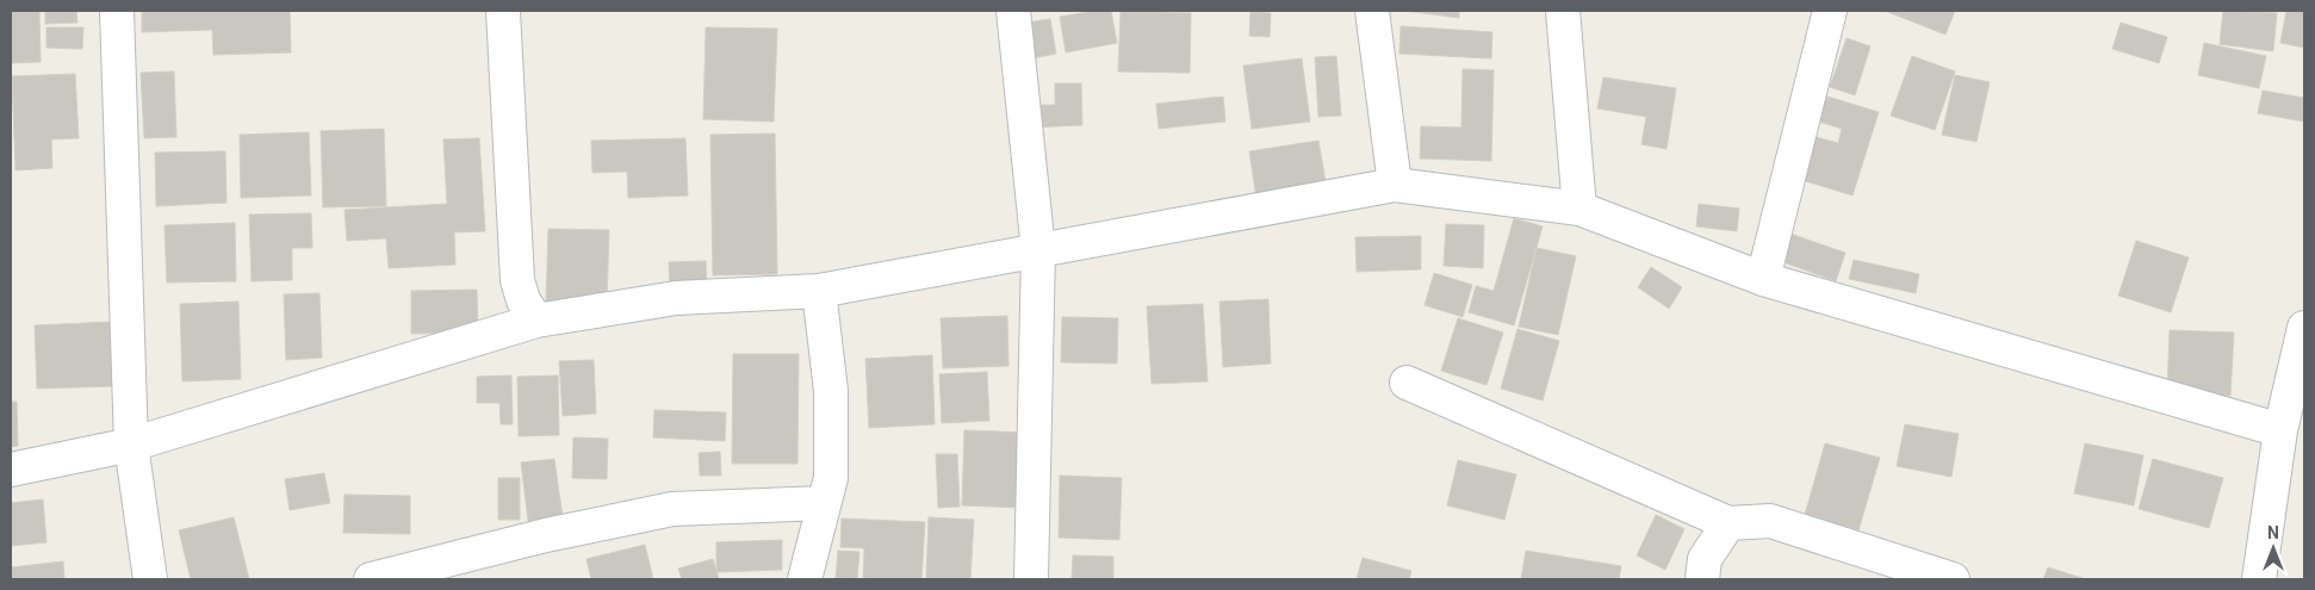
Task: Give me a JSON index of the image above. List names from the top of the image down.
{
  "north": "top"
}
